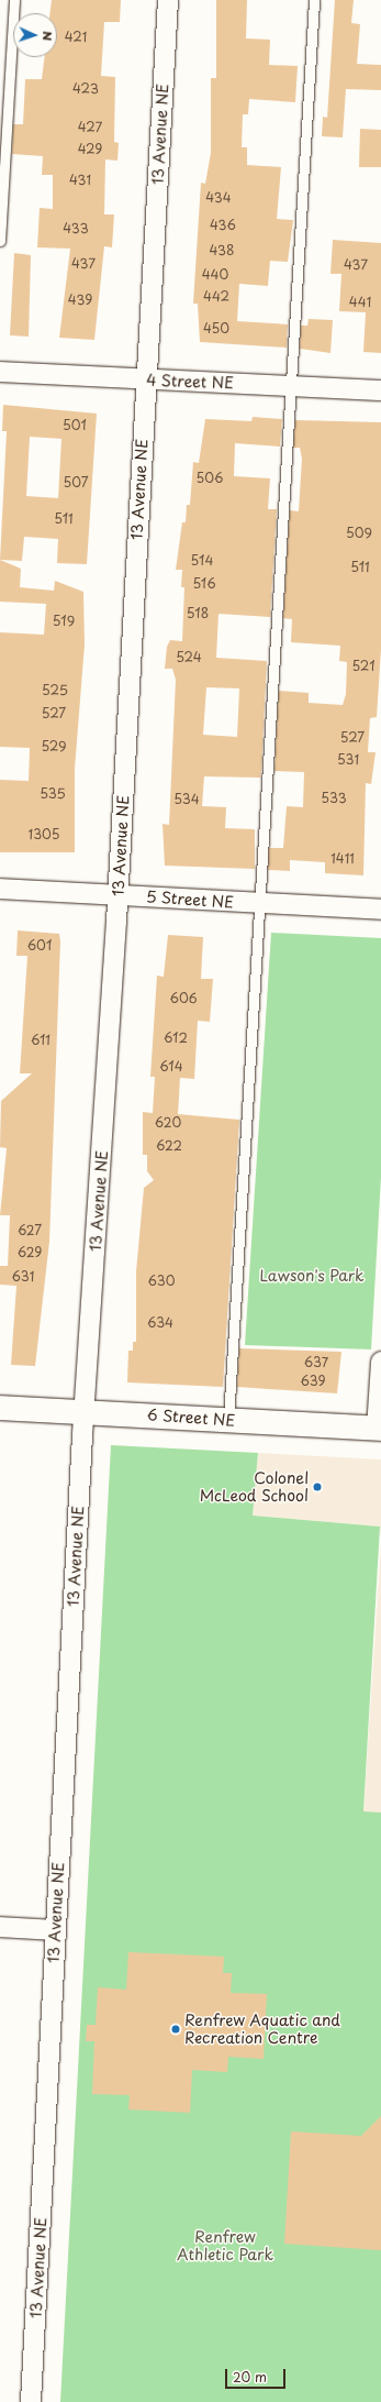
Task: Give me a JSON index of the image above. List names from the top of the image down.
{
  "streets": {
    "street": [
      "13 Avenue NE",
      "4 Street NE",
      "5 Street NE",
      "6 Street NE"
    ]
  },
  "crossings": [
    ["13 Avenue NE", "4 Street NE"],
    ["13 Avenue NE", "5 Street NE"],
    ["13 Avenue NE", "6 Street NE"]
  ],
  "parks": ["Lawson's Park", "Renfrew Athletic Park"],
  "places": ["Colonel McLeod School", "Renfrew Aquatic and Recreation Centre"],
  "house_numbers": [
    "421",
    "423",
    "427",
    "429",
    "431",
    "434",
    "436",
    "433",
    "438",
    "437",
    "437",
    "440",
    "442",
    "439",
    "441",
    "450",
    "501",
    "506",
    "507",
    "511",
    "509",
    "514",
    "511",
    "516",
    "518",
    "519",
    "524",
    "521",
    "525",
    "527",
    "527",
    "529",
    "531",
    "535",
    "533",
    "534",
    "1305",
    "1411",
    "601",
    "606",
    "612",
    "611",
    "614",
    "620",
    "622",
    "627",
    "629",
    "631",
    "630",
    "634",
    "637",
    "639"
  ],
  "scale_bar": "20 m",
  "north": "right"
}
